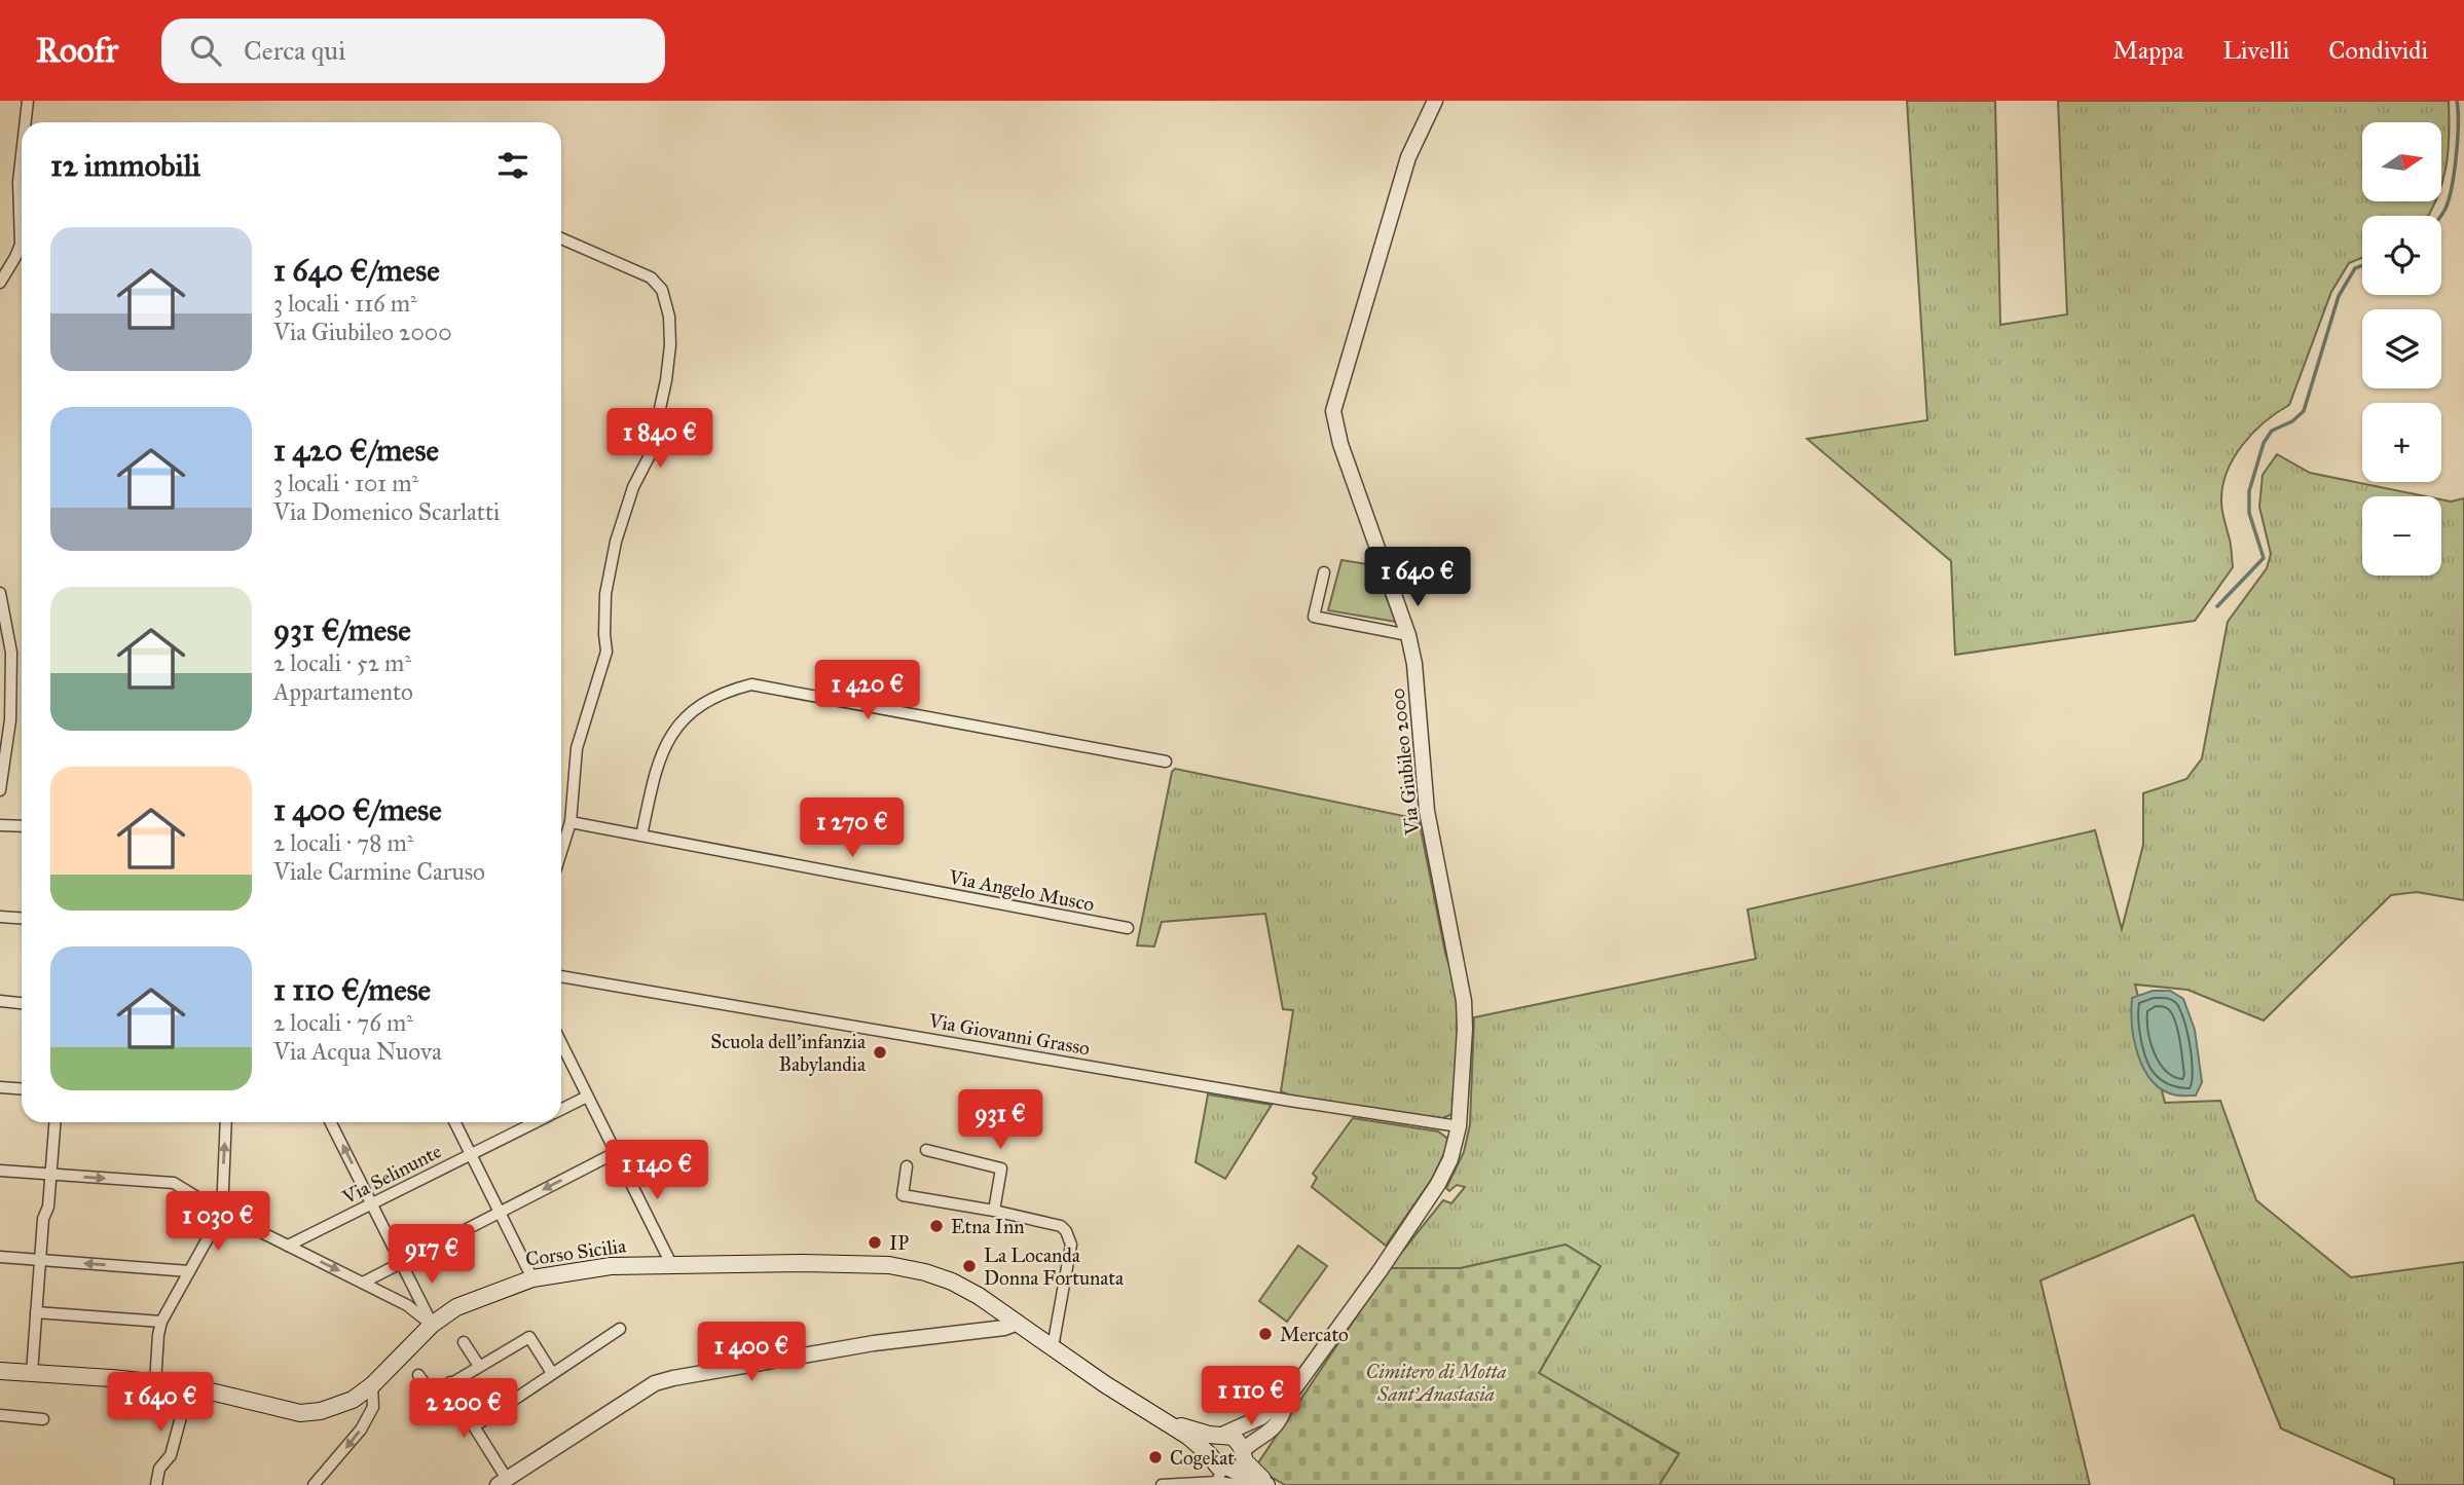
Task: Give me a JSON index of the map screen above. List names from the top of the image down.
{
  "streets": {
    "main road": ["Corso Sicilia"],
    "street": [
      "Via Giubileo 2000",
      "Via Angelo Musco",
      "Via Giovanni Grasso",
      "Via Selinunte"
    ]
  },
  "crossings": [
    ["Via Giubileo 2000", "Via Giovanni Grasso"]
  ],
  "parks": ["Cimitero di Motta Sant'Anastasia"],
  "places": [
    "Scuola dell'infanzia Babylandia",
    "Etna Inn",
    "IP",
    "La Locanda Donna Fortunata",
    "Mercato",
    "Cogekat"
  ],
  "north": "right",
  "page": {
    "header": "Roofr",
    "search": "Cerca qui",
    "nav": ["Mappa", "Livelli", "Condividi"],
    "map_buttons": ["+", "−"],
    "heading": "12 immobili",
    "list": [
      {
        "name": "1 640 €/mese",
        "note": "3 locali · 116 m² · Via Giubileo 2000"
      },
      {
        "name": "1 420 €/mese",
        "note": "3 locali · 101 m² · Via Domenico Scarlatti"
      },
      {
        "name": "931 €/mese",
        "note": "2 locali · 52 m² · Appartamento"
      },
      {
        "name": "1 400 €/mese",
        "note": "2 locali · 78 m² · Viale Carmine Caruso"
      },
      {
        "name": "1 110 €/mese",
        "note": "2 locali · 76 m² · Via Acqua Nuova"
      }
    ],
    "price": [
      "1 840 €",
      "1 640 €",
      "1 420 €",
      "1 270 €",
      "931 €",
      "1 140 €",
      "1 030 €",
      "917 €",
      "1 400 €",
      "1 110 €",
      "1 640 €",
      "2 200 €"
    ]
  }
}
